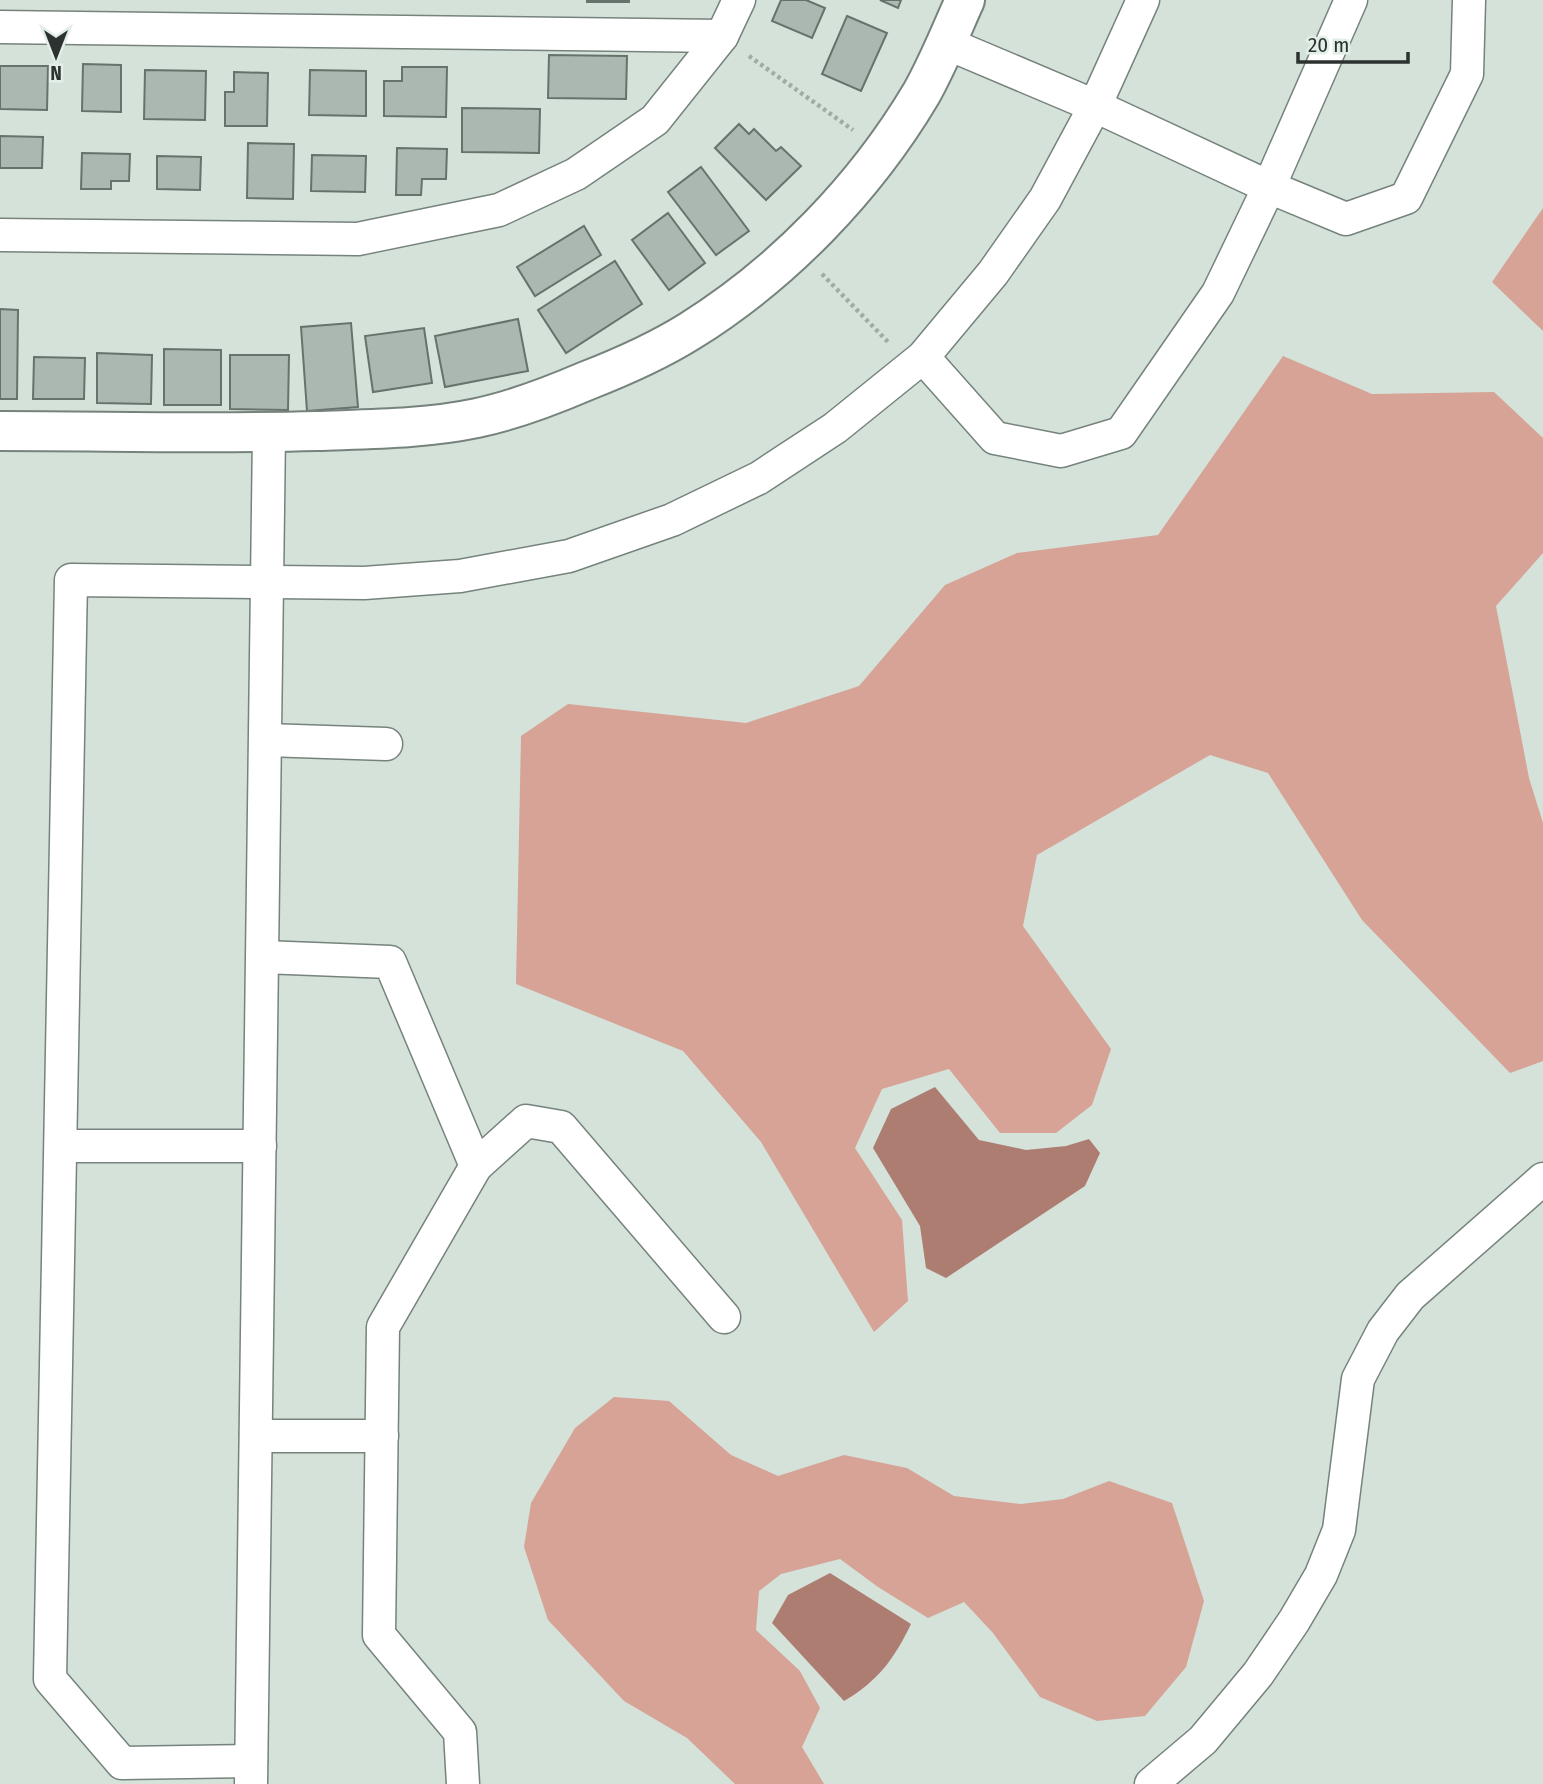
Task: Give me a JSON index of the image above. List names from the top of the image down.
{
  "scale_bar": "20 m",
  "north": "bottom"
}
